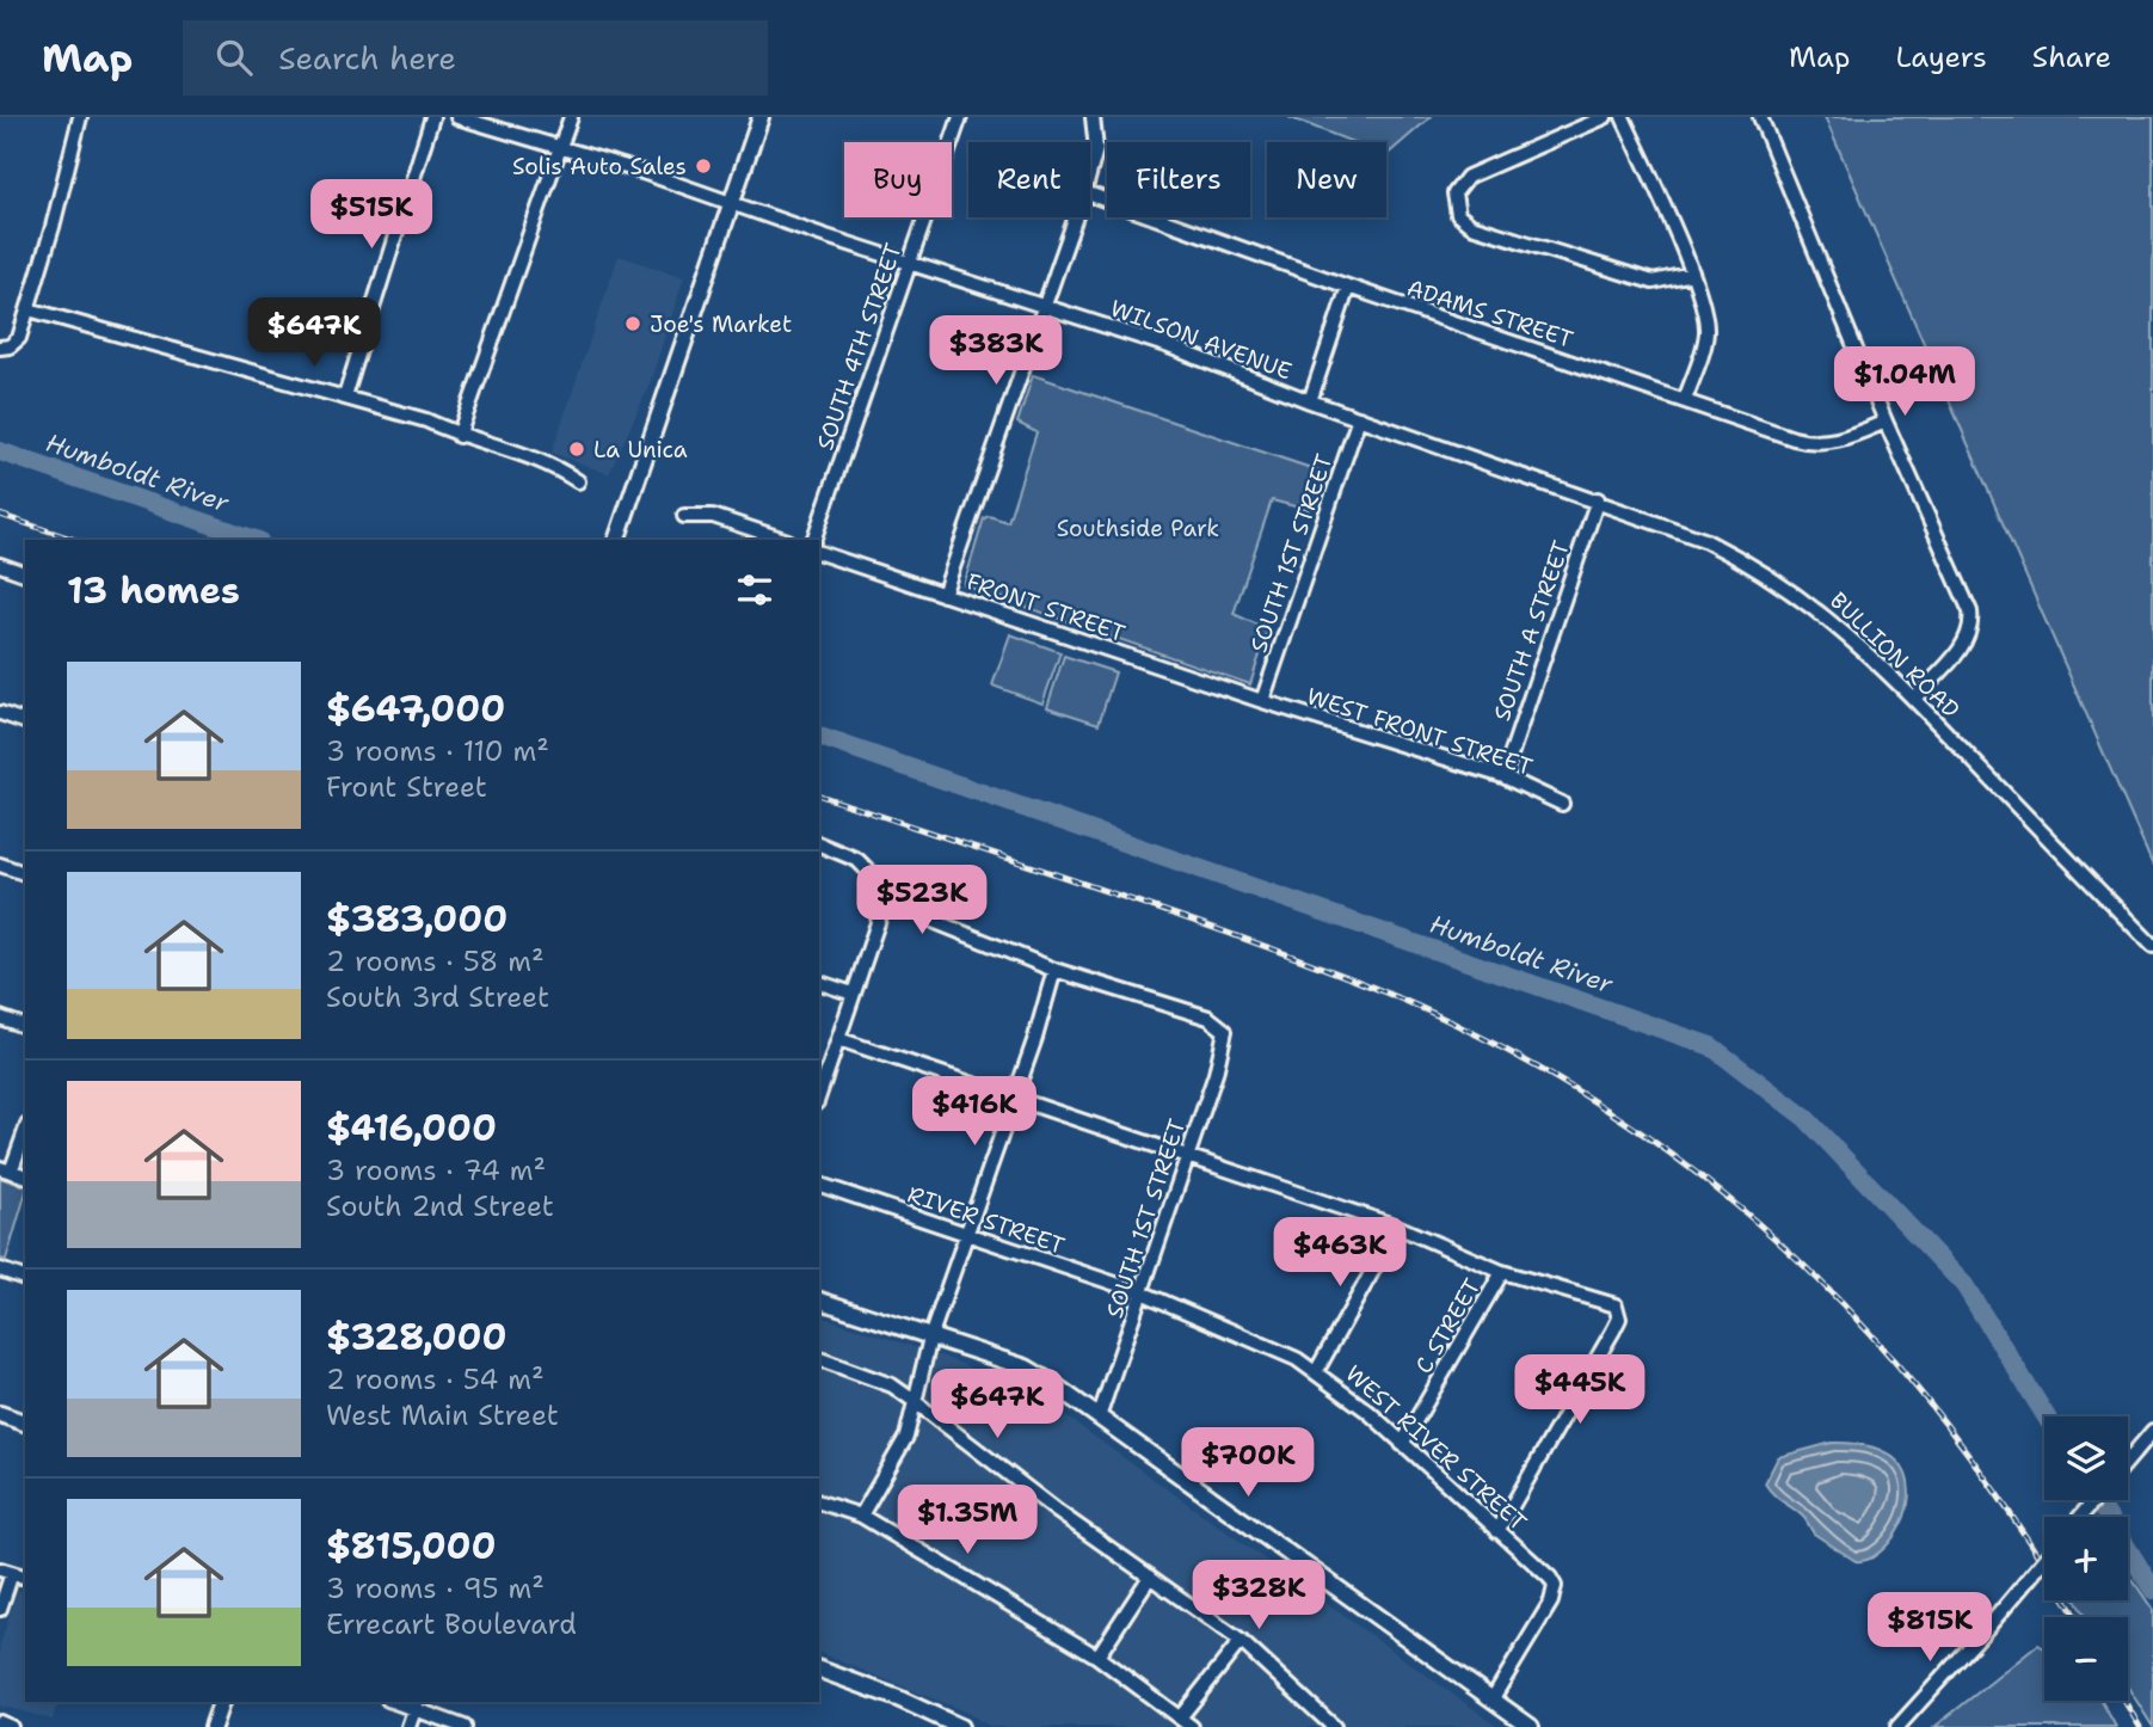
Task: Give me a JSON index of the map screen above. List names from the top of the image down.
{
  "streets": {
    "street": [
      "ADAMS STREET",
      "WILSON AVENUE",
      "SOUTH 4TH STREET",
      "SOUTH 1ST STREET",
      "FRONT STREET",
      "SOUTH A STREET",
      "BULLION ROAD",
      "WEST FRONT STREET",
      "RIVER STREET",
      "C STREET",
      "WEST RIVER STREET"
    ]
  },
  "crossings": [
    ["WILSON AVENUE", "SOUTH 4TH STREET"],
    ["WILSON AVENUE", "BULLION ROAD"],
    ["SOUTH 1ST STREET", "FRONT STREET"],
    ["SOUTH 1ST STREET", "BULLION ROAD"],
    ["SOUTH 1ST STREET", "WEST FRONT STREET"],
    ["SOUTH 1ST STREET", "RIVER STREET"],
    ["SOUTH 1ST STREET", "WEST RIVER STREET"],
    ["FRONT STREET", "WEST FRONT STREET"],
    ["SOUTH A STREET", "BULLION ROAD"],
    ["SOUTH A STREET", "WEST FRONT STREET"],
    ["RIVER STREET", "WEST RIVER STREET"],
    ["C STREET", "WEST RIVER STREET"]
  ],
  "water": ["Humboldt River"],
  "parks": ["Southside Park"],
  "places": ["Solis Auto Sales", "Joe's Market", "La Unica"],
  "page": {
    "header": "Map",
    "search": "Search here",
    "nav": ["Map", "Layers", "Share"],
    "chip": [
      "Buy",
      "Rent",
      "Filters",
      "New"
    ],
    "price": [
      "$515K",
      "$647K",
      "$383K",
      "$1.04M",
      "$523K",
      "$416K",
      "$463K",
      "$445K",
      "$647K",
      "$700K",
      "$1.35M",
      "$328K",
      "$815K"
    ],
    "heading": "13 homes",
    "list": [
      {
        "name": "$647,000",
        "note": "3 rooms · 110 m² · Front Street"
      },
      {
        "name": "$383,000",
        "note": "2 rooms · 58 m² · South 3rd Street"
      },
      {
        "name": "$416,000",
        "note": "3 rooms · 74 m² · South 2nd Street"
      },
      {
        "name": "$328,000",
        "note": "2 rooms · 54 m² · West Main Street"
      },
      {
        "name": "$815,000",
        "note": "3 rooms · 95 m² · Errecart Boulevard"
      }
    ],
    "map_buttons": ["+", "−"]
  }
}
